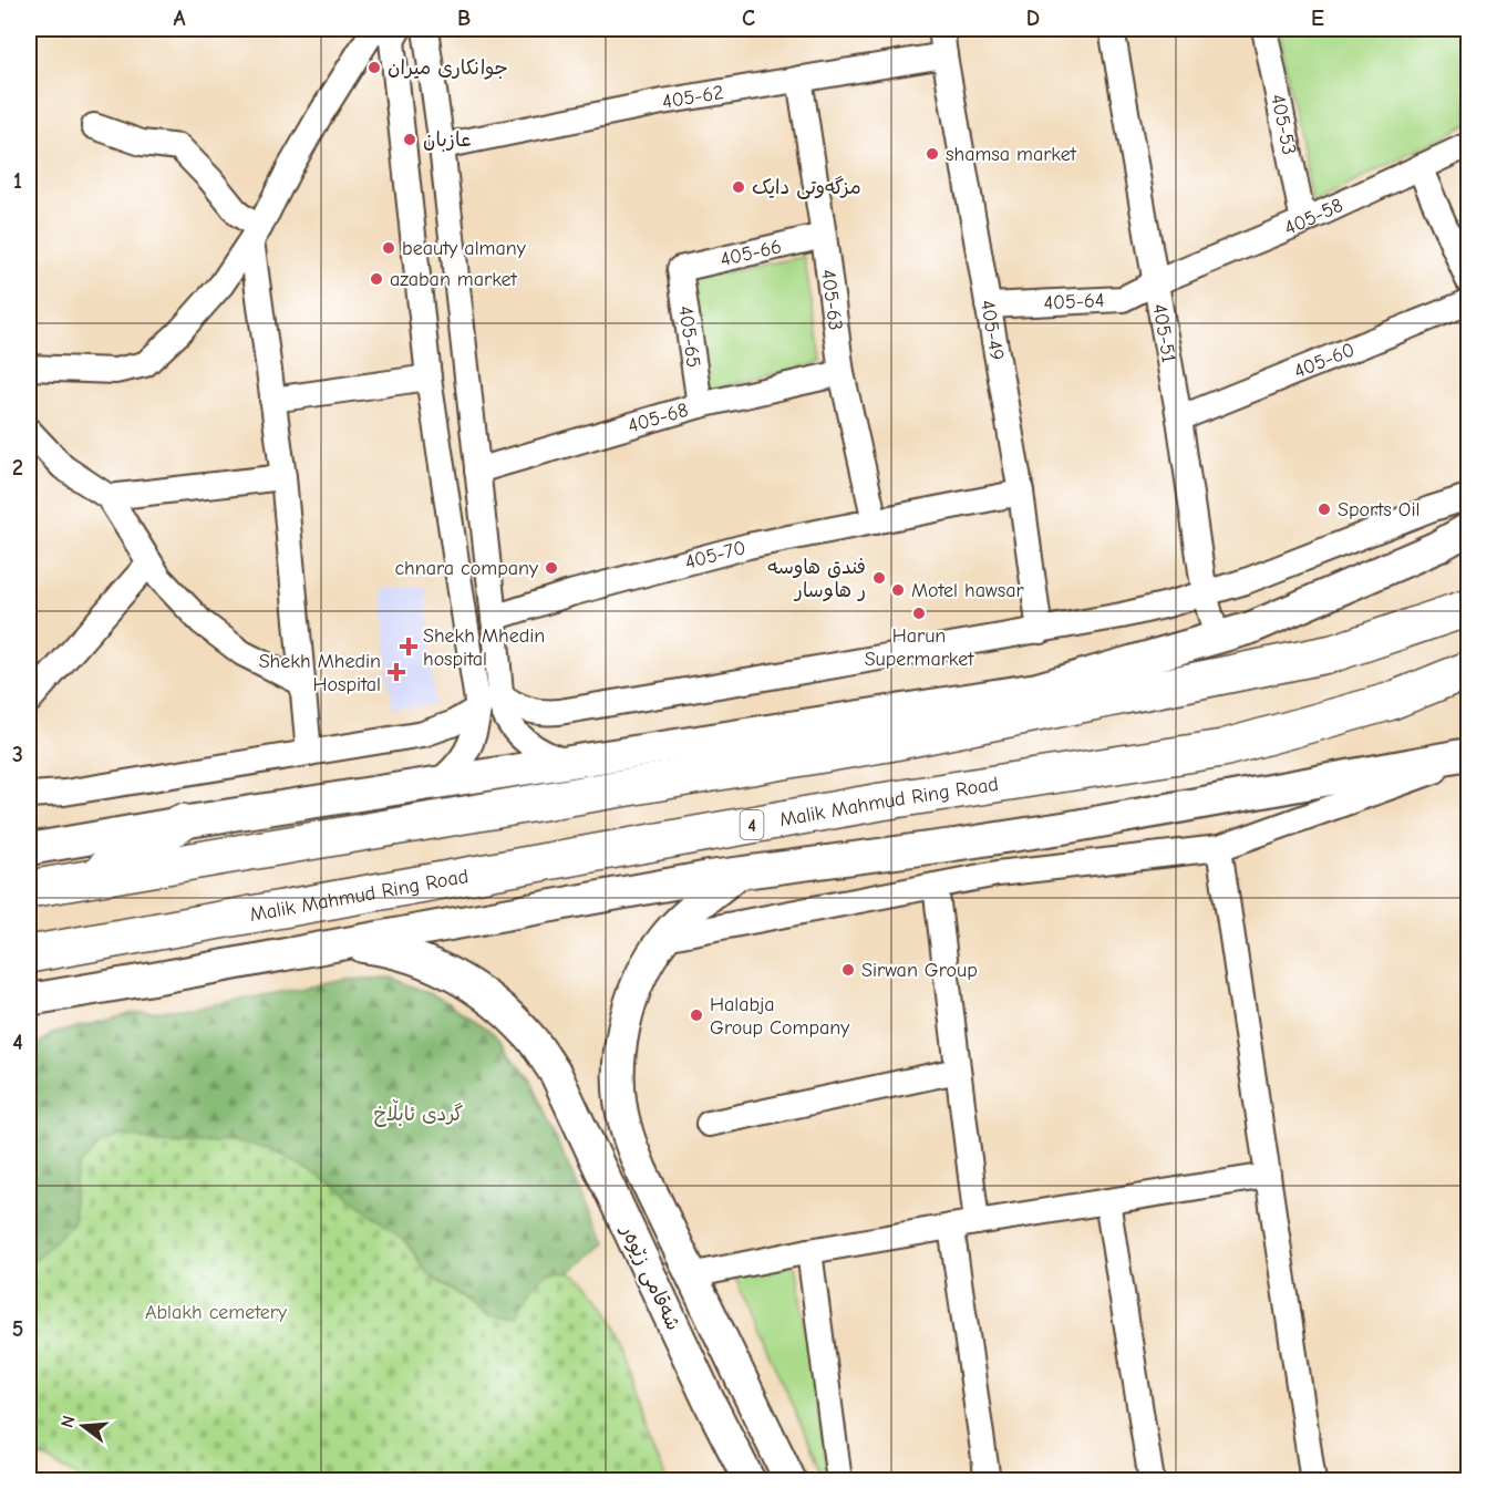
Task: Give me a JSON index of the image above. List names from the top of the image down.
{
  "streets": {
    "highway": ["Malik Mahmud Ring Road", "4"],
    "main road": ["شەقامی زێوەر"],
    "street": [
      "405-62",
      "405-53",
      "405-58",
      "405-66",
      "405-63",
      "405-64",
      "405-49",
      "405-51",
      "405-65",
      "405-60",
      "405-68",
      "405-70"
    ]
  },
  "crossings": [
    ["405-62", "405-63"],
    ["405-62", "405-49"],
    ["405-53", "405-58"],
    ["405-58", "405-64"],
    ["405-58", "405-51"],
    ["405-66", "405-63"],
    ["405-66", "405-65"],
    ["405-63", "405-68"],
    ["405-63", "405-70"],
    ["405-64", "405-49"],
    ["405-64", "405-51"],
    ["405-49", "405-70"],
    ["405-51", "405-60"],
    ["405-65", "405-68"]
  ],
  "parks": ["گردی ئابڵاخ", "Ablakh cemetery"],
  "places": {
    "other": [
      "جوانكاری میران",
      "عازبان",
      "shamsa market",
      "مزگەوتی دایک",
      "beauty almany",
      "azaban market",
      "Sports Oil",
      "chnara company",
      "فندق هاوسه ر هاوسار",
      "Motel hawsar",
      "Harun Supermarket",
      "Sirwan Group",
      "Halabja Group Company"
    ],
    "health": ["Shekh Mhedin hospital", "Shekh Mhedin Hospital"]
  },
  "north": "left",
  "grid": {
    "columns": [
      "A",
      "B",
      "C",
      "D",
      "E"
    ],
    "rows": [
      "1",
      "2",
      "3",
      "4",
      "5"
    ]
  }
}
